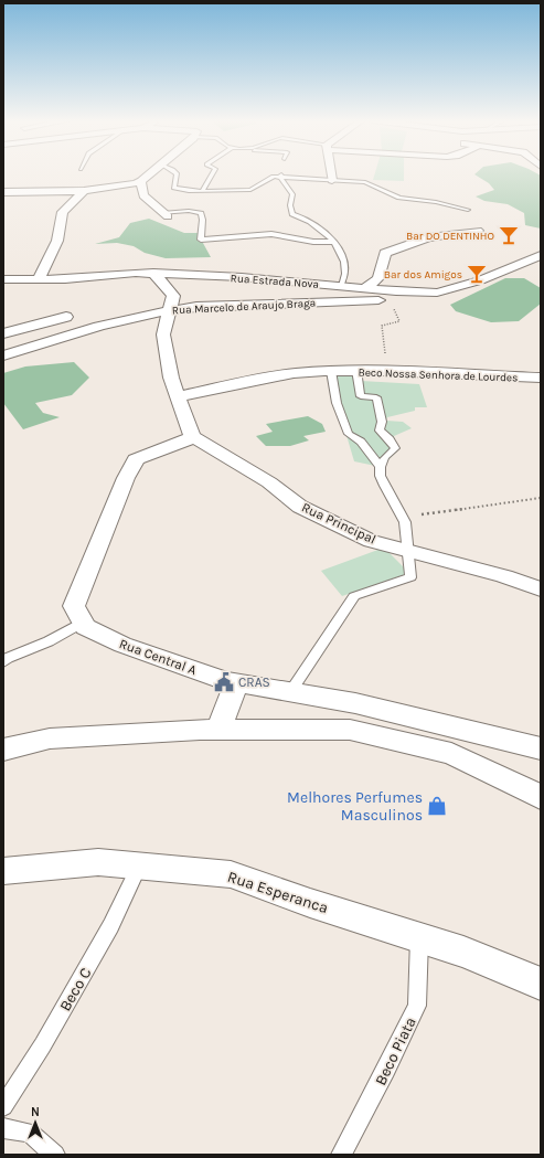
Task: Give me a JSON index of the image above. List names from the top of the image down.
{
  "streets": {
    "street": [
      "Rua Estrada Nova",
      "Rua Marcelo de Araujo Braga",
      "Beco Nossa Senhora de Lourdes",
      "Rua Principal",
      "Rua Central A",
      "Rua Esperanca"
    ],
    "lane": ["Beco C", "Beco Piata"]
  },
  "crossings": [
    ["Rua Estrada Nova", "Rua Marcelo de Araujo Braga"],
    ["Rua Esperanca", "Beco C"],
    ["Rua Esperanca", "Beco Piata"]
  ],
  "places": {
    "bar": ["Bar DO DENTINHO", "Bar dos Amigos"],
    "public building": ["CRAS"],
    "shop": ["Melhores Perfumes Masculinos"]
  },
  "north": "top"
}
